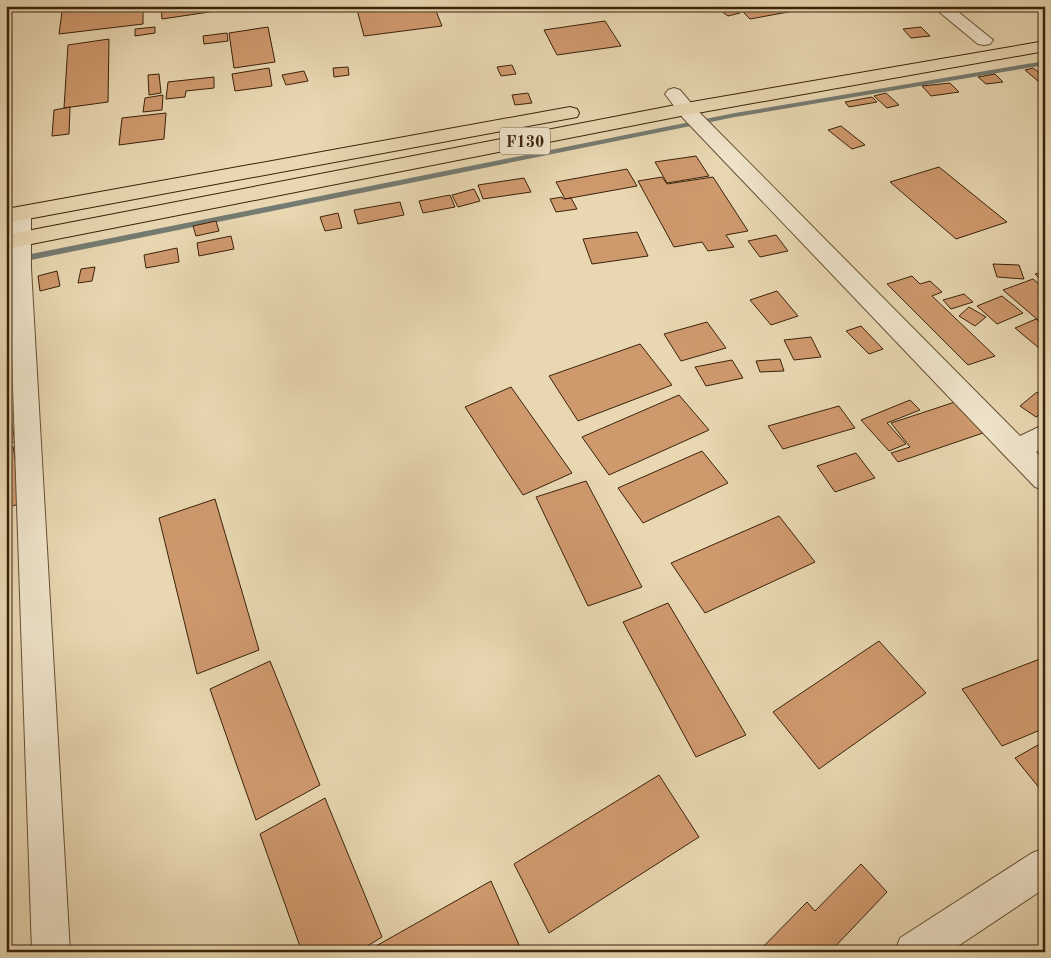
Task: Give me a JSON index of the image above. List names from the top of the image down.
{
  "streets": {
    "main road": ["F130"]
  }
}
